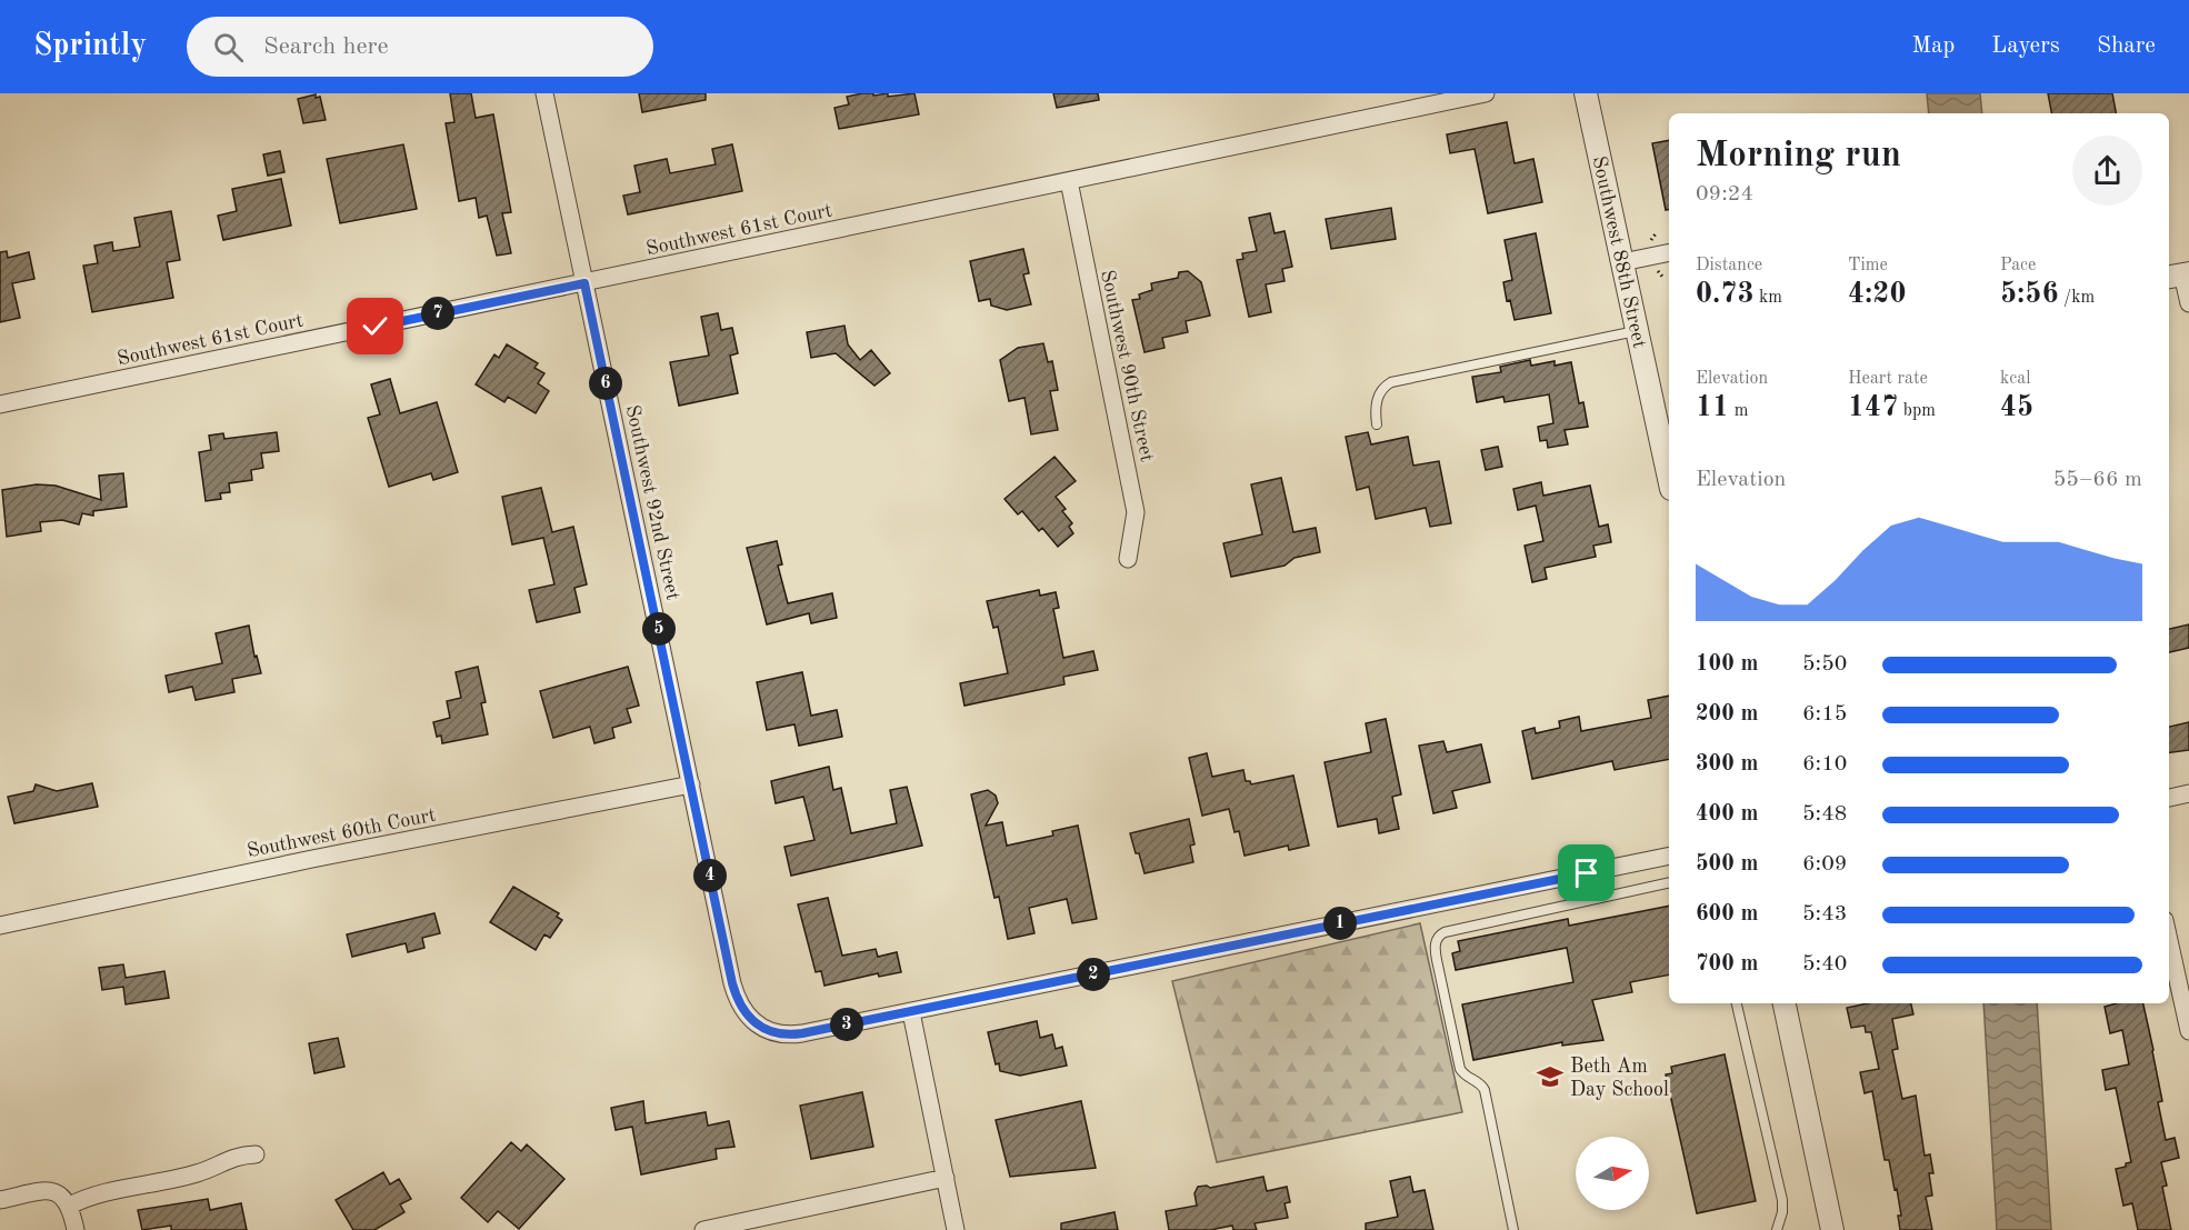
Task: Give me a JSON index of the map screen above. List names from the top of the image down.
{
  "streets": {
    "street": [
      "Southwest 61st Court",
      "Southwest 88th Street",
      "Southwest 90th Street",
      "Southwest 92nd Street",
      "Southwest 60th Court"
    ]
  },
  "crossings": [
    ["Southwest 61st Court", "Southwest 90th Street"],
    ["Southwest 61st Court", "Southwest 92nd Street"],
    ["Southwest 92nd Street", "Southwest 60th Court"]
  ],
  "places": {
    "school or university": ["Beth Am Day School"]
  },
  "north": "right",
  "page": {
    "header": "Sprintly",
    "search": "Search here",
    "nav": ["Map", "Layers", "Share"],
    "heading": ["Morning run", "09:24"],
    "stats": [
      ["Distance", "0.73 km"],
      ["Time", "4:20"],
      ["Pace", "5:56 /km"],
      ["Elevation", "11 m"],
      ["Heart rate", "147 bpm"],
      ["kcal", "45"]
    ],
    "pins": [
      "7",
      "6",
      "5",
      "4",
      "1",
      "2",
      "3"
    ],
    "chart": ["Elevation", "55–66 m"],
    "list": [
      {
        "name": "100 m",
        "note": "5:50"
      },
      {
        "name": "200 m",
        "note": "6:15"
      },
      {
        "name": "300 m",
        "note": "6:10"
      },
      {
        "name": "400 m",
        "note": "5:48"
      },
      {
        "name": "500 m",
        "note": "6:09"
      },
      {
        "name": "600 m",
        "note": "5:43"
      },
      {
        "name": "700 m",
        "note": "5:40"
      }
    ]
  }
}
